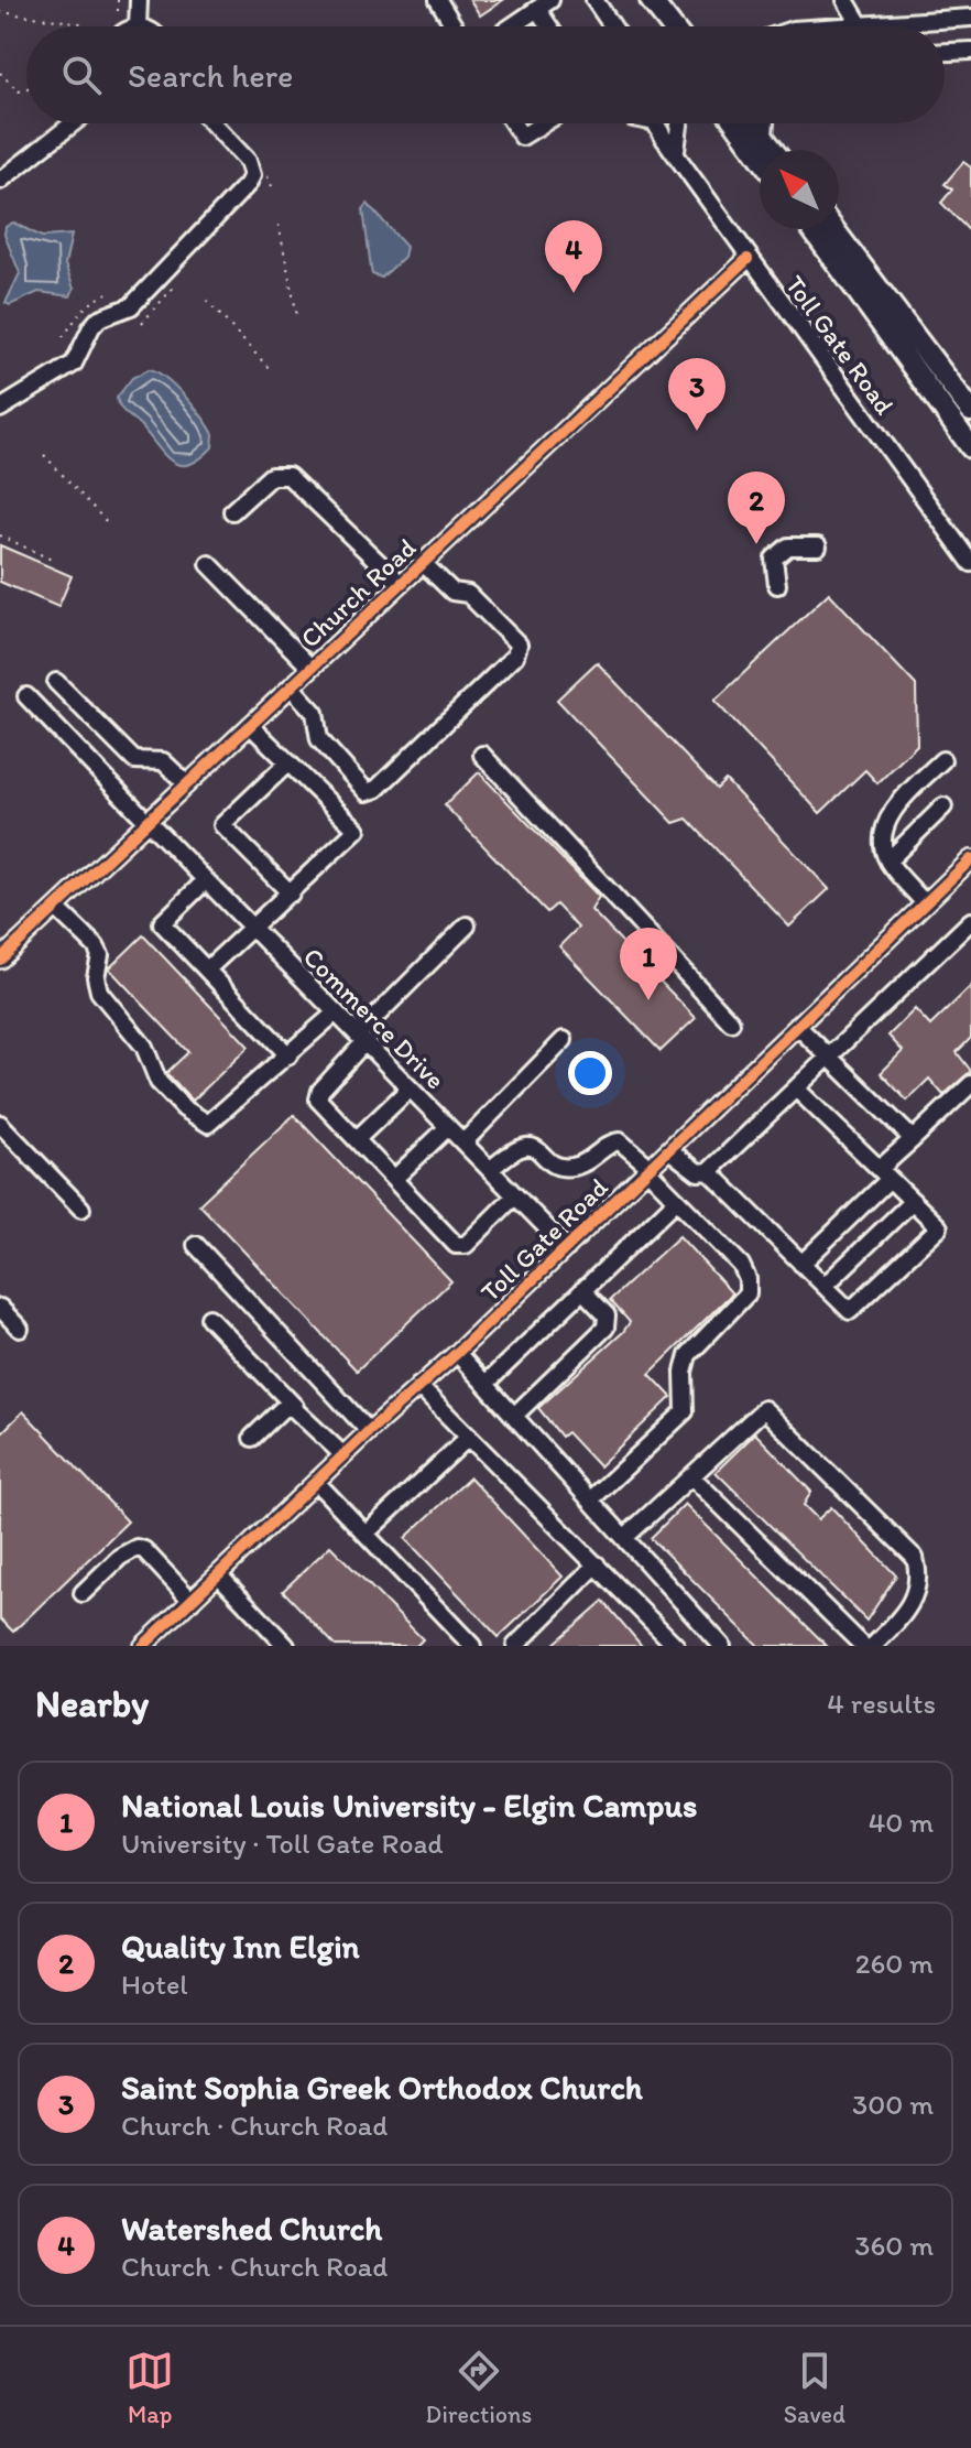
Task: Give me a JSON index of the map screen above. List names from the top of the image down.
{
  "streets": {
    "street": ["Toll Gate Road", "Church Road", "Commerce Drive"]
  },
  "crossings": [
    ["Toll Gate Road", "Church Road"],
    ["Toll Gate Road", "Commerce Drive"],
    ["Church Road", "Commerce Drive"]
  ],
  "north": "top left",
  "page": {
    "search": "Search here",
    "pins": [
      "4",
      "3",
      "2",
      "1"
    ],
    "heading": ["Nearby", "4 results"],
    "list": [
      {
        "mark": "1",
        "name": "National Louis University - Elgin Campus",
        "note": "University · Toll Gate Road",
        "value": "40 m"
      },
      {
        "mark": "2",
        "name": "Quality Inn Elgin",
        "note": "Hotel",
        "value": "260 m"
      },
      {
        "mark": "3",
        "name": "Saint Sophia Greek Orthodox Church",
        "note": "Church · Church Road",
        "value": "300 m"
      },
      {
        "mark": "4",
        "name": "Watershed Church",
        "note": "Church · Church Road",
        "value": "360 m"
      }
    ],
    "nav": ["Map", "Directions", "Saved"]
  }
}
